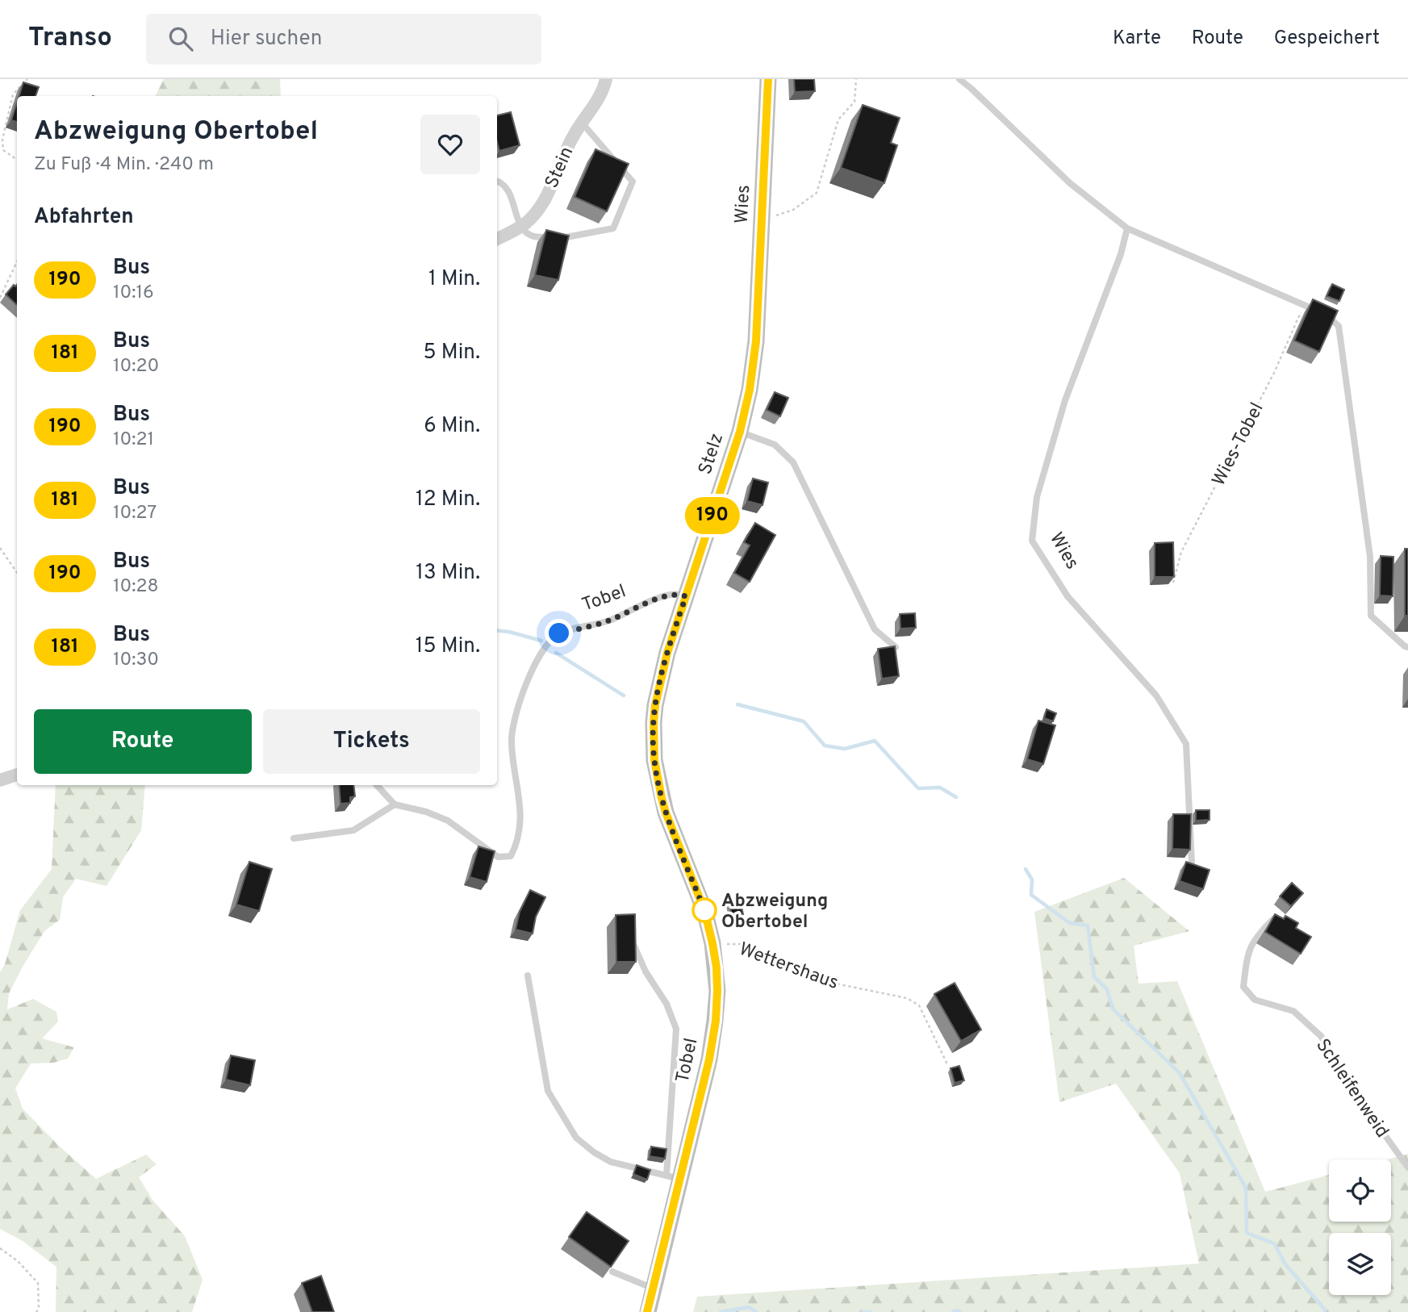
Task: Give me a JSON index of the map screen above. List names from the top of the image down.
{
  "streets": {
    "main road": ["Wies", "Stelz", "Tobel"],
    "street": ["Stein"],
    "lane": ["Schleifenweid"],
    "path": ["Wies-Tobel", "Wettershaus"]
  },
  "crossings": [
    ["Wies", "Stelz"],
    ["Stelz", "Tobel"]
  ],
  "places": ["Abzweigung Obertobel"],
  "lines": ["bus line 190"],
  "page": {
    "header": "Transo",
    "search": "Hier suchen",
    "nav": ["Karte", "Route", "Gespeichert"],
    "on_map": "190",
    "heading": [
      ["Abzweigung Obertobel", "Zu Fuß · 4 Min. · 240 m"],
      "Abfahrten"
    ],
    "list": [
      {
        "mark": "190",
        "name": "Bus",
        "note": "10:16",
        "value": "1 Min."
      },
      {
        "mark": "181",
        "name": "Bus",
        "note": "10:20",
        "value": "5 Min."
      },
      {
        "mark": "190",
        "name": "Bus",
        "note": "10:21",
        "value": "6 Min."
      },
      {
        "mark": "181",
        "name": "Bus",
        "note": "10:27",
        "value": "12 Min."
      },
      {
        "mark": "190",
        "name": "Bus",
        "note": "10:28",
        "value": "13 Min."
      },
      {
        "mark": "181",
        "name": "Bus",
        "note": "10:30",
        "value": "15 Min."
      }
    ],
    "buttons": ["Route", "Tickets"]
  }
}
